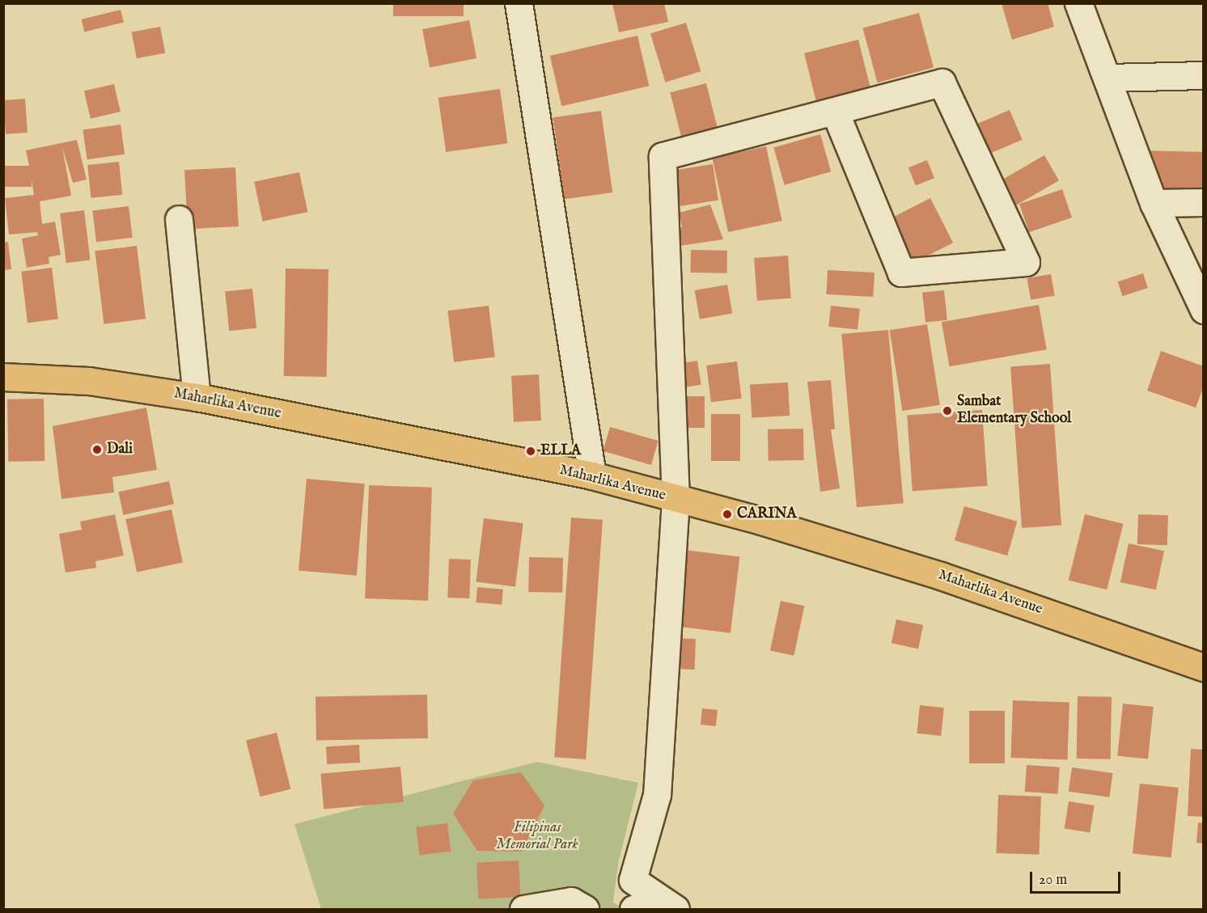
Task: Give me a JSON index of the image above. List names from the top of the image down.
{
  "streets": {
    "main road": ["Maharlika Avenue"]
  },
  "parks": ["Filipinas Memorial Park"],
  "places": [
    "Sambat Elementary School",
    "Dali",
    "ELLA",
    "CARINA"
  ],
  "scale_bar": "20 m"
}
